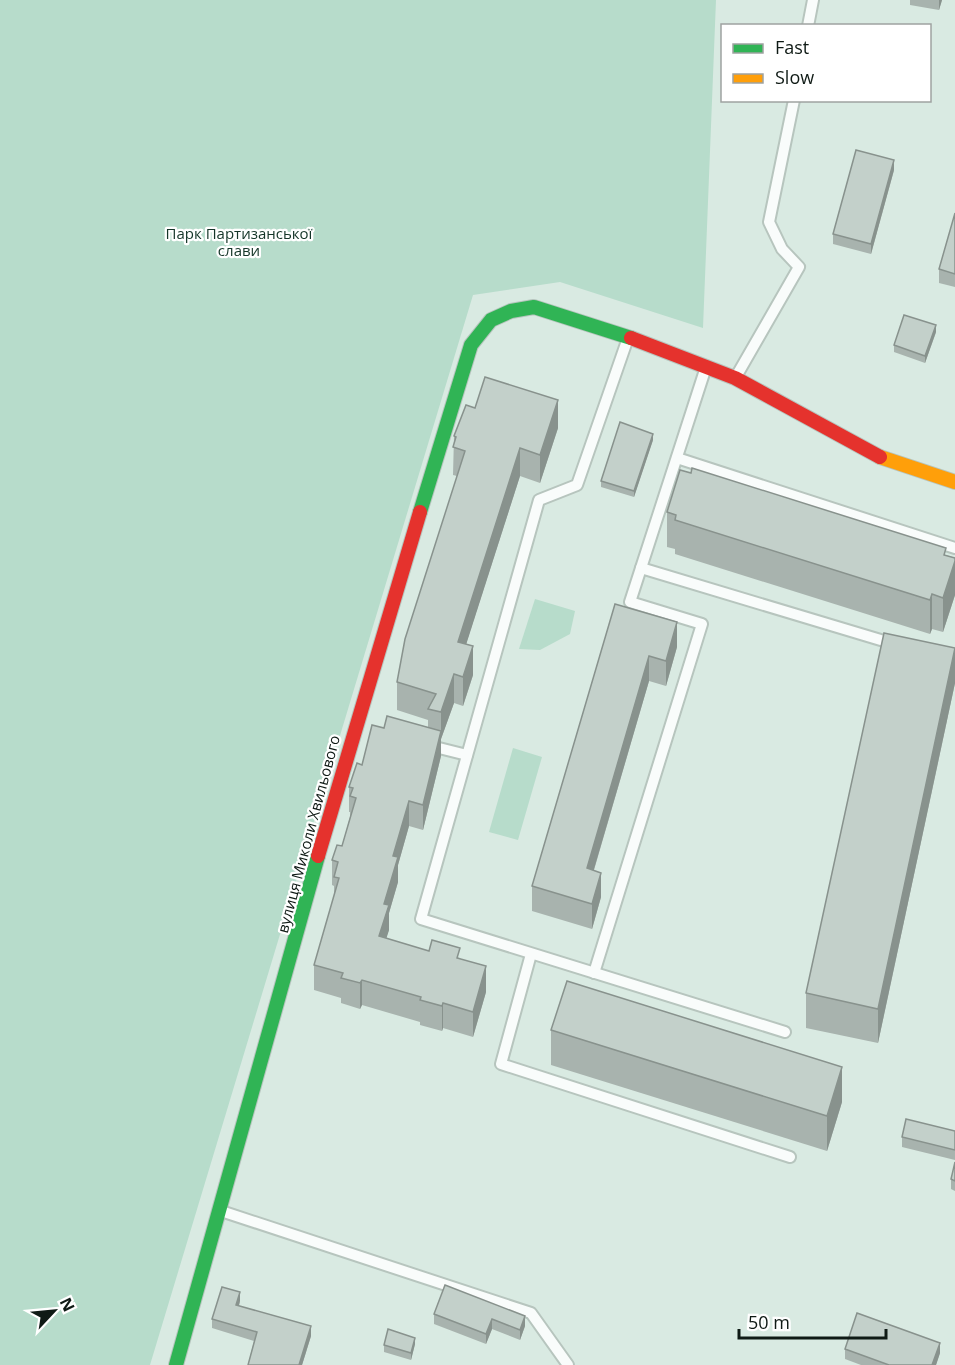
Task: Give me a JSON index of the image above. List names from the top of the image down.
{
  "streets": {
    "street": ["вулиця Миколи Хвильового"]
  },
  "parks": ["Парк Партизанської слави"],
  "legend": ["Fast", "Slow"],
  "scale_bar": "50 m",
  "north": "top right"
}
